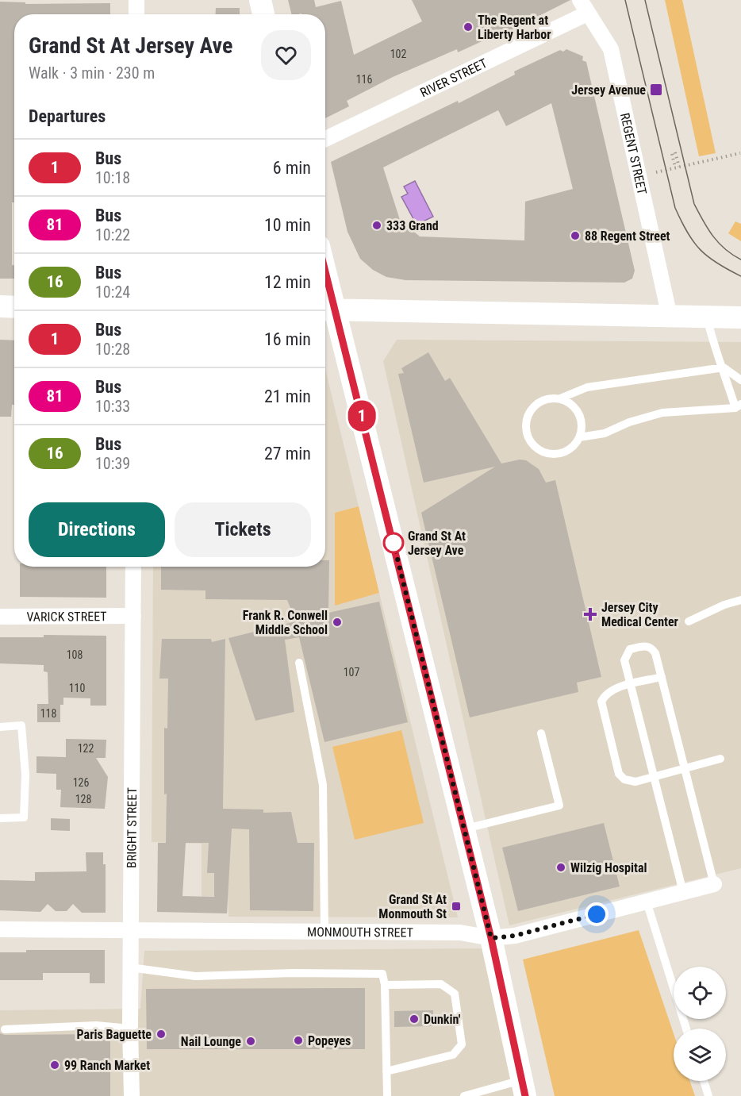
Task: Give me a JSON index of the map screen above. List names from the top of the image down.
{
  "streets": {
    "street": [
      "RIVER STREET",
      "REGENT STREET",
      "VARICK STREET",
      "BRIGHT STREET",
      "MONMOUTH STREET"
    ]
  },
  "crossings": [
    ["RIVER STREET", "REGENT STREET"],
    ["VARICK STREET", "BRIGHT STREET"],
    ["BRIGHT STREET", "MONMOUTH STREET"]
  ],
  "places": {
    "other": [
      "The Regent at Liberty Harbor",
      "333 Grand",
      "88 Regent Street",
      "Grand St At Jersey Ave",
      "Frank R. Conwell Middle School",
      "Wilzig Hospital",
      "Dunkin'",
      "Paris Baguette",
      "Popeyes",
      "Nail Lounge",
      "99 Ranch Market"
    ],
    "transit": ["Jersey Avenue", "Grand St At Monmouth St"],
    "health": ["Jersey City Medical Center"]
  },
  "lines": ["bus line 1"],
  "house_numbers": [
    "102",
    "116",
    "108",
    "107",
    "110",
    "118",
    "122",
    "126",
    "128"
  ],
  "page": {
    "on_map": "1",
    "heading": [
      ["Grand St At Jersey Ave", "Walk · 3 min · 230 m"],
      "Departures"
    ],
    "list": [
      {
        "mark": "1",
        "name": "Bus",
        "note": "10:18",
        "value": "6 min"
      },
      {
        "mark": "81",
        "name": "Bus",
        "note": "10:22",
        "value": "10 min"
      },
      {
        "mark": "16",
        "name": "Bus",
        "note": "10:24",
        "value": "12 min"
      },
      {
        "mark": "1",
        "name": "Bus",
        "note": "10:28",
        "value": "16 min"
      },
      {
        "mark": "81",
        "name": "Bus",
        "note": "10:33",
        "value": "21 min"
      },
      {
        "mark": "16",
        "name": "Bus",
        "note": "10:39",
        "value": "27 min"
      }
    ],
    "buttons": ["Directions", "Tickets"]
  }
}
